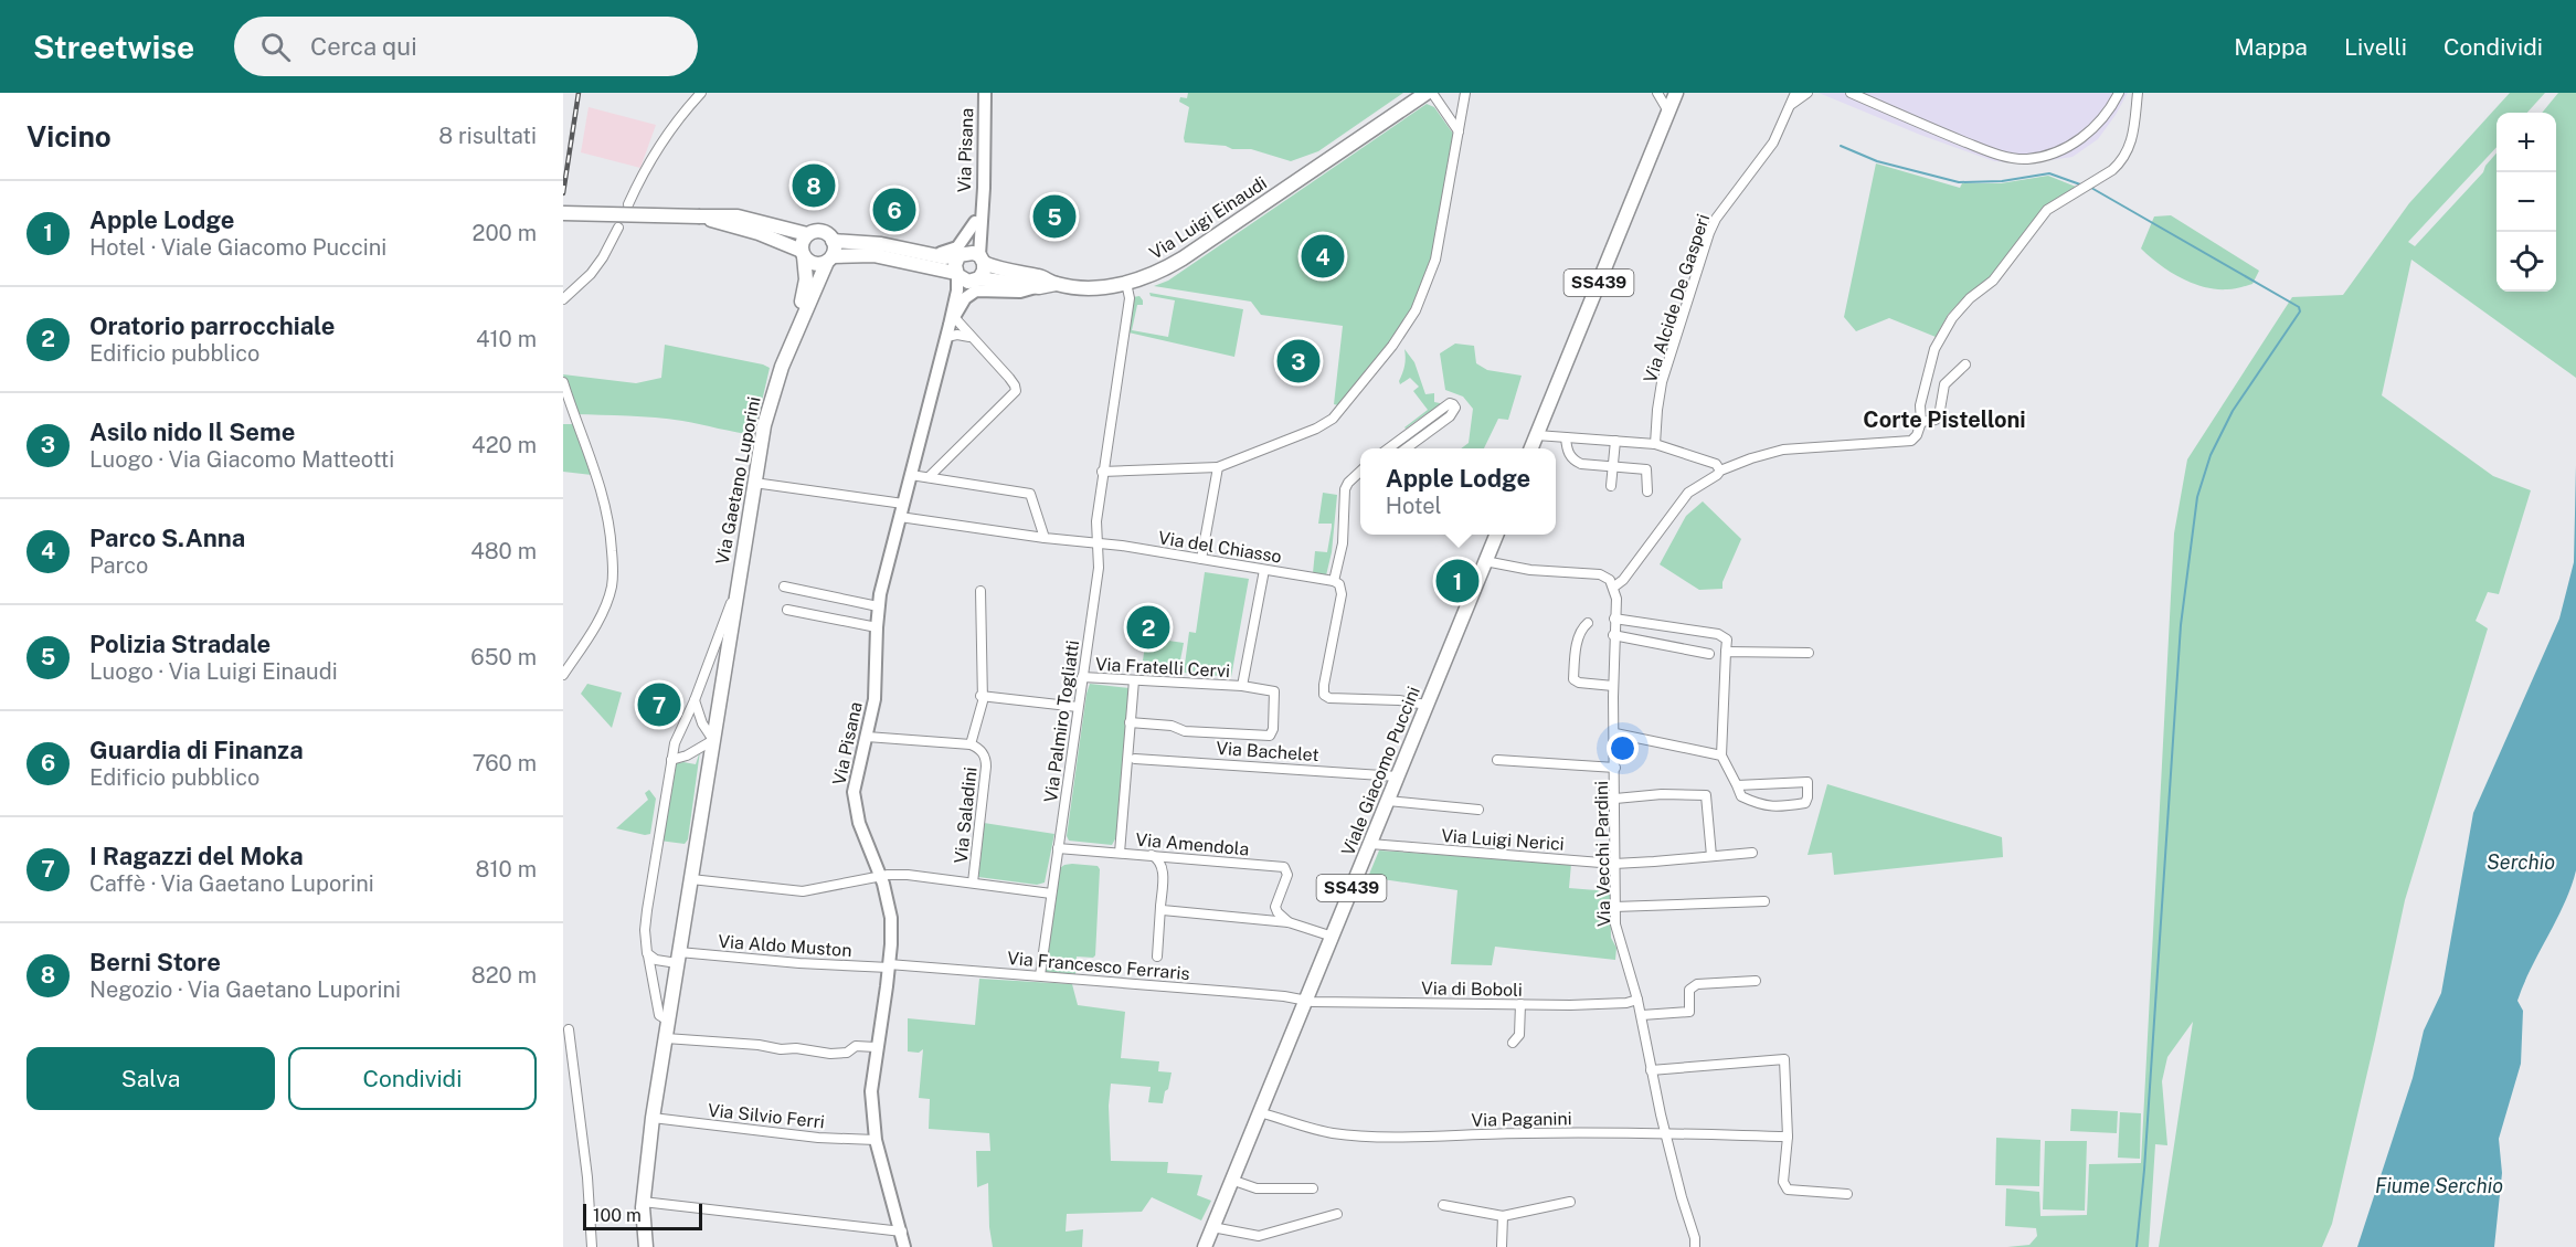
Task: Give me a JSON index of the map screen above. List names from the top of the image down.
{
  "streets": {
    "main road": [
      "Via Pisana",
      "Via Luigi Einaudi",
      "SS439",
      "Via Gaetano Luporini",
      "Viale Giacomo Puccini"
    ],
    "street": [
      "Via Alcide De Gasperi",
      "Via del Chiasso",
      "Via Fratelli Cervi",
      "Via Palmiro Togliatti",
      "Via Bachelet",
      "Via Saladini",
      "Via Luigi Nerici",
      "Via Amendola",
      "Via Vecchi Pardini",
      "Via Aldo Muston",
      "Via Francesco Ferraris",
      "Via di Boboli",
      "Via Silvio Ferri",
      "Via Paganini"
    ]
  },
  "crossings": [
    ["Via Pisana", "Via Luigi Einaudi"],
    ["Via Pisana", "Via del Chiasso"],
    ["Via Pisana", "Via Aldo Muston"],
    ["Via Pisana", "Via Francesco Ferraris"],
    ["Via Pisana", "Via Silvio Ferri"],
    ["Via Luigi Einaudi", "Via Palmiro Togliatti"],
    ["Via Gaetano Luporini", "Via Aldo Muston"],
    ["Via Gaetano Luporini", "Via Silvio Ferri"],
    ["Via del Chiasso", "Via Fratelli Cervi"],
    ["Via del Chiasso", "Via Palmiro Togliatti"],
    ["Via Fratelli Cervi", "Via Palmiro Togliatti"],
    ["Via Palmiro Togliatti", "Via Amendola"],
    ["Via Palmiro Togliatti", "Via Francesco Ferraris"],
    ["Via Bachelet", "Viale Giacomo Puccini"],
    ["Viale Giacomo Puccini", "Via Luigi Nerici"],
    ["Viale Giacomo Puccini", "Via Francesco Ferraris"],
    ["Viale Giacomo Puccini", "Via di Boboli"],
    ["Viale Giacomo Puccini", "Via Paganini"],
    ["Via Luigi Nerici", "Via Vecchi Pardini"],
    ["Via Vecchi Pardini", "Via di Boboli"],
    ["Via Vecchi Pardini", "Via Paganini"],
    ["Via Aldo Muston", "Via Francesco Ferraris"],
    ["Via Francesco Ferraris", "Via di Boboli"]
  ],
  "districts": ["Corte Pistelloni"],
  "water": ["Serchio", "Fiume Serchio"],
  "scale_bar": "100 m",
  "page": {
    "header": "Streetwise",
    "search": "Cerca qui",
    "nav": ["Mappa", "Livelli", "Condividi"],
    "heading": ["Vicino", "8 risultati"],
    "map_buttons": ["+", "−"],
    "pins": [
      "8",
      "6",
      "5",
      "4",
      "3",
      "1",
      "2",
      "7"
    ],
    "list": [
      {
        "mark": "1",
        "name": "Apple Lodge",
        "note": "Hotel · Viale Giacomo Puccini",
        "value": "200 m"
      },
      {
        "mark": "2",
        "name": "Oratorio parrocchiale",
        "note": "Edificio pubblico",
        "value": "410 m"
      },
      {
        "mark": "3",
        "name": "Asilo nido Il Seme",
        "note": "Luogo · Via Giacomo Matteotti",
        "value": "420 m"
      },
      {
        "mark": "4",
        "name": "Parco S.Anna",
        "note": "Parco",
        "value": "480 m"
      },
      {
        "mark": "5",
        "name": "Polizia Stradale",
        "note": "Luogo · Via Luigi Einaudi",
        "value": "650 m"
      },
      {
        "mark": "6",
        "name": "Guardia di Finanza",
        "note": "Edificio pubblico",
        "value": "760 m"
      },
      {
        "mark": "7",
        "name": "I Ragazzi del Moka",
        "note": "Caffè · Via Gaetano Luporini",
        "value": "810 m"
      },
      {
        "mark": "8",
        "name": "Berni Store",
        "note": "Negozio · Via Gaetano Luporini",
        "value": "820 m"
      }
    ],
    "popup": ["Apple Lodge", "Hotel"],
    "buttons": ["Salva", "Condividi"],
    "scale": "100 m"
  }
}
